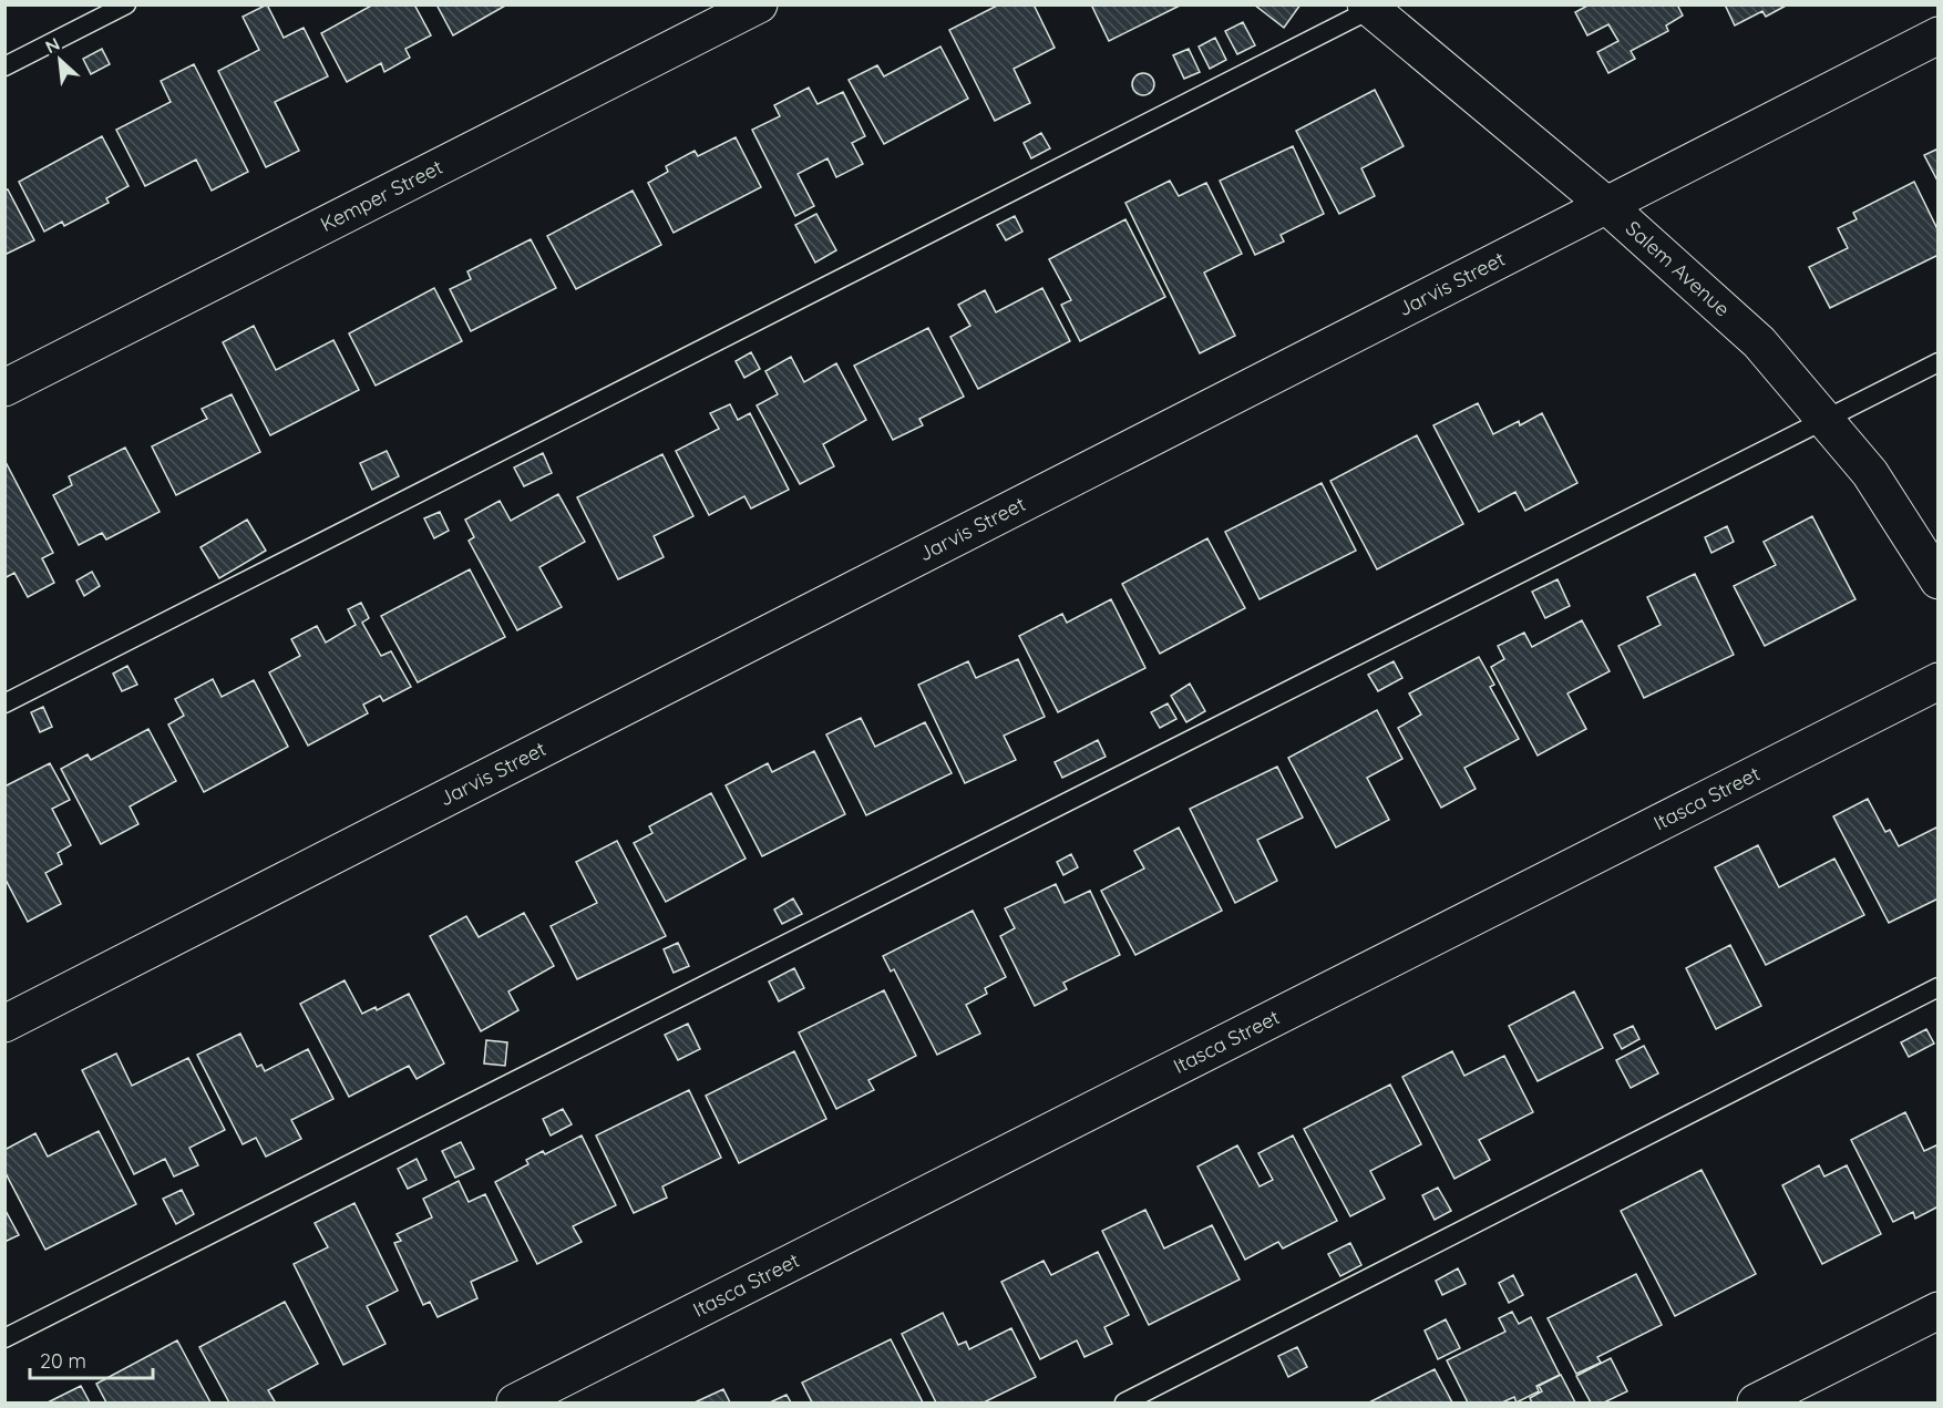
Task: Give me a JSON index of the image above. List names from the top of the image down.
{
  "streets": {
    "street": [
      "Kemper Street",
      "Salem Avenue",
      "Jarvis Street",
      "Itasca Street"
    ]
  },
  "crossings": [
    ["Salem Avenue", "Jarvis Street"]
  ],
  "scale_bar": "20 m",
  "north": "top left"
}
